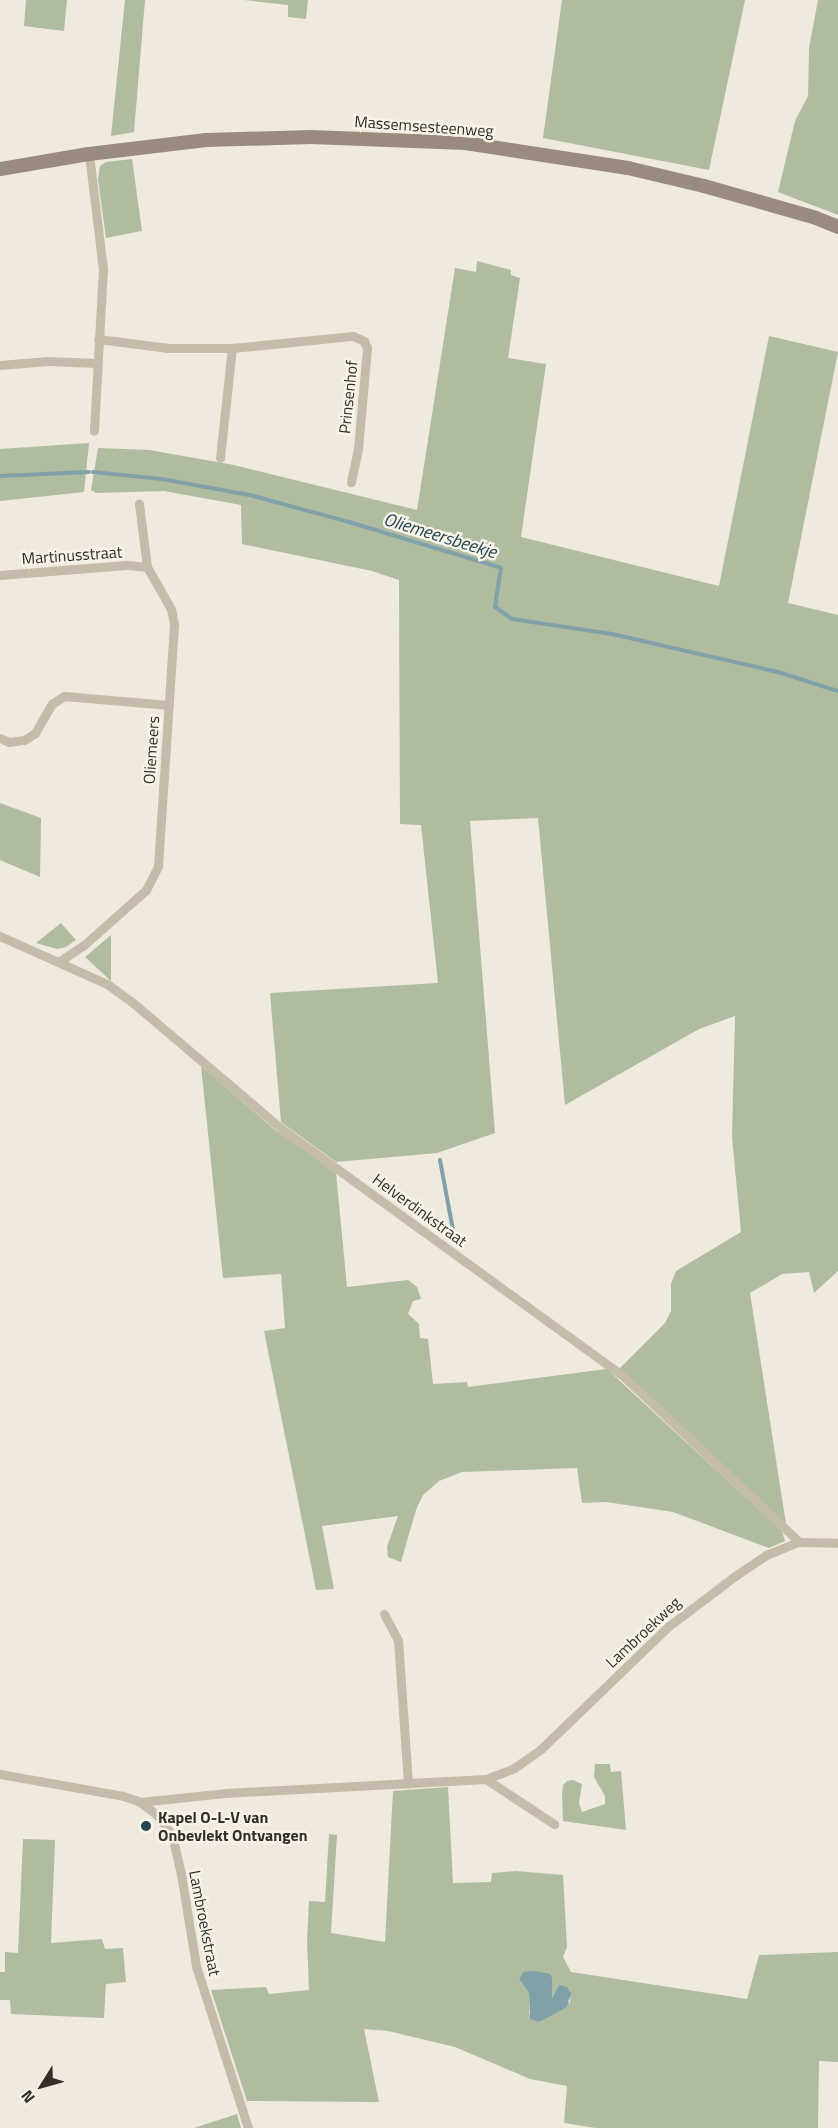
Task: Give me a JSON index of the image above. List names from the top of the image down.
{
  "streets": {
    "main road": ["Massemsesteenweg"],
    "street": [
      "Prinsenhof",
      "Martinusstraat",
      "Oliemeers",
      "Helverdinkstraat",
      "Lambroekweg",
      "Lambroekstraat"
    ]
  },
  "crossings": [
    ["Martinusstraat", "Oliemeers"],
    ["Oliemeers", "Helverdinkstraat"],
    ["Helverdinkstraat", "Lambroekweg"],
    ["Lambroekweg", "Lambroekstraat"]
  ],
  "water": ["Oliemeersbeekje"],
  "places": ["Kapel O-L-V van Onbevlekt Ontvangen"],
  "north": "bottom left"
}
